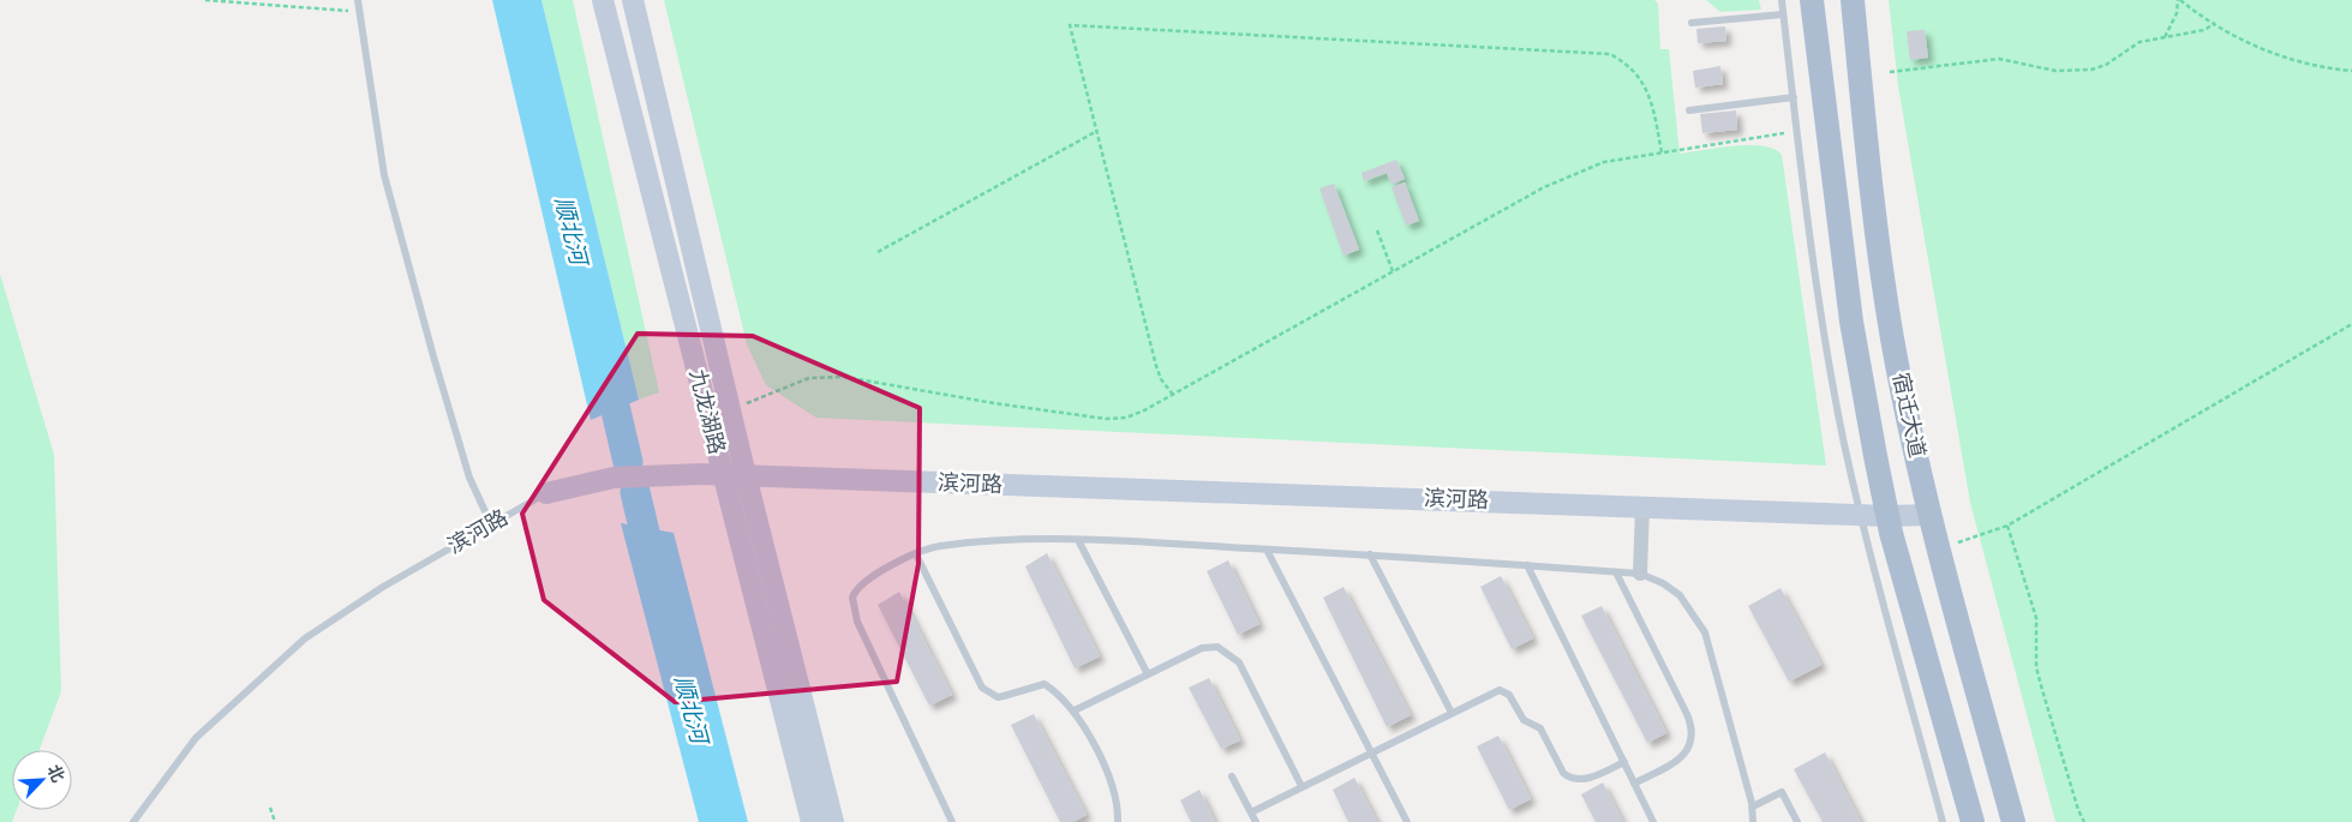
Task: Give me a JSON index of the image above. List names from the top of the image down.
{
  "streets": {
    "main road": ["宿迁大道"],
    "street": ["九龙湖路", "滨河路"]
  },
  "crossings": [
    ["九龙湖路", "滨河路"],
    ["宿迁大道", "滨河路"]
  ],
  "water": ["顺北河"],
  "north": "top right"
}
